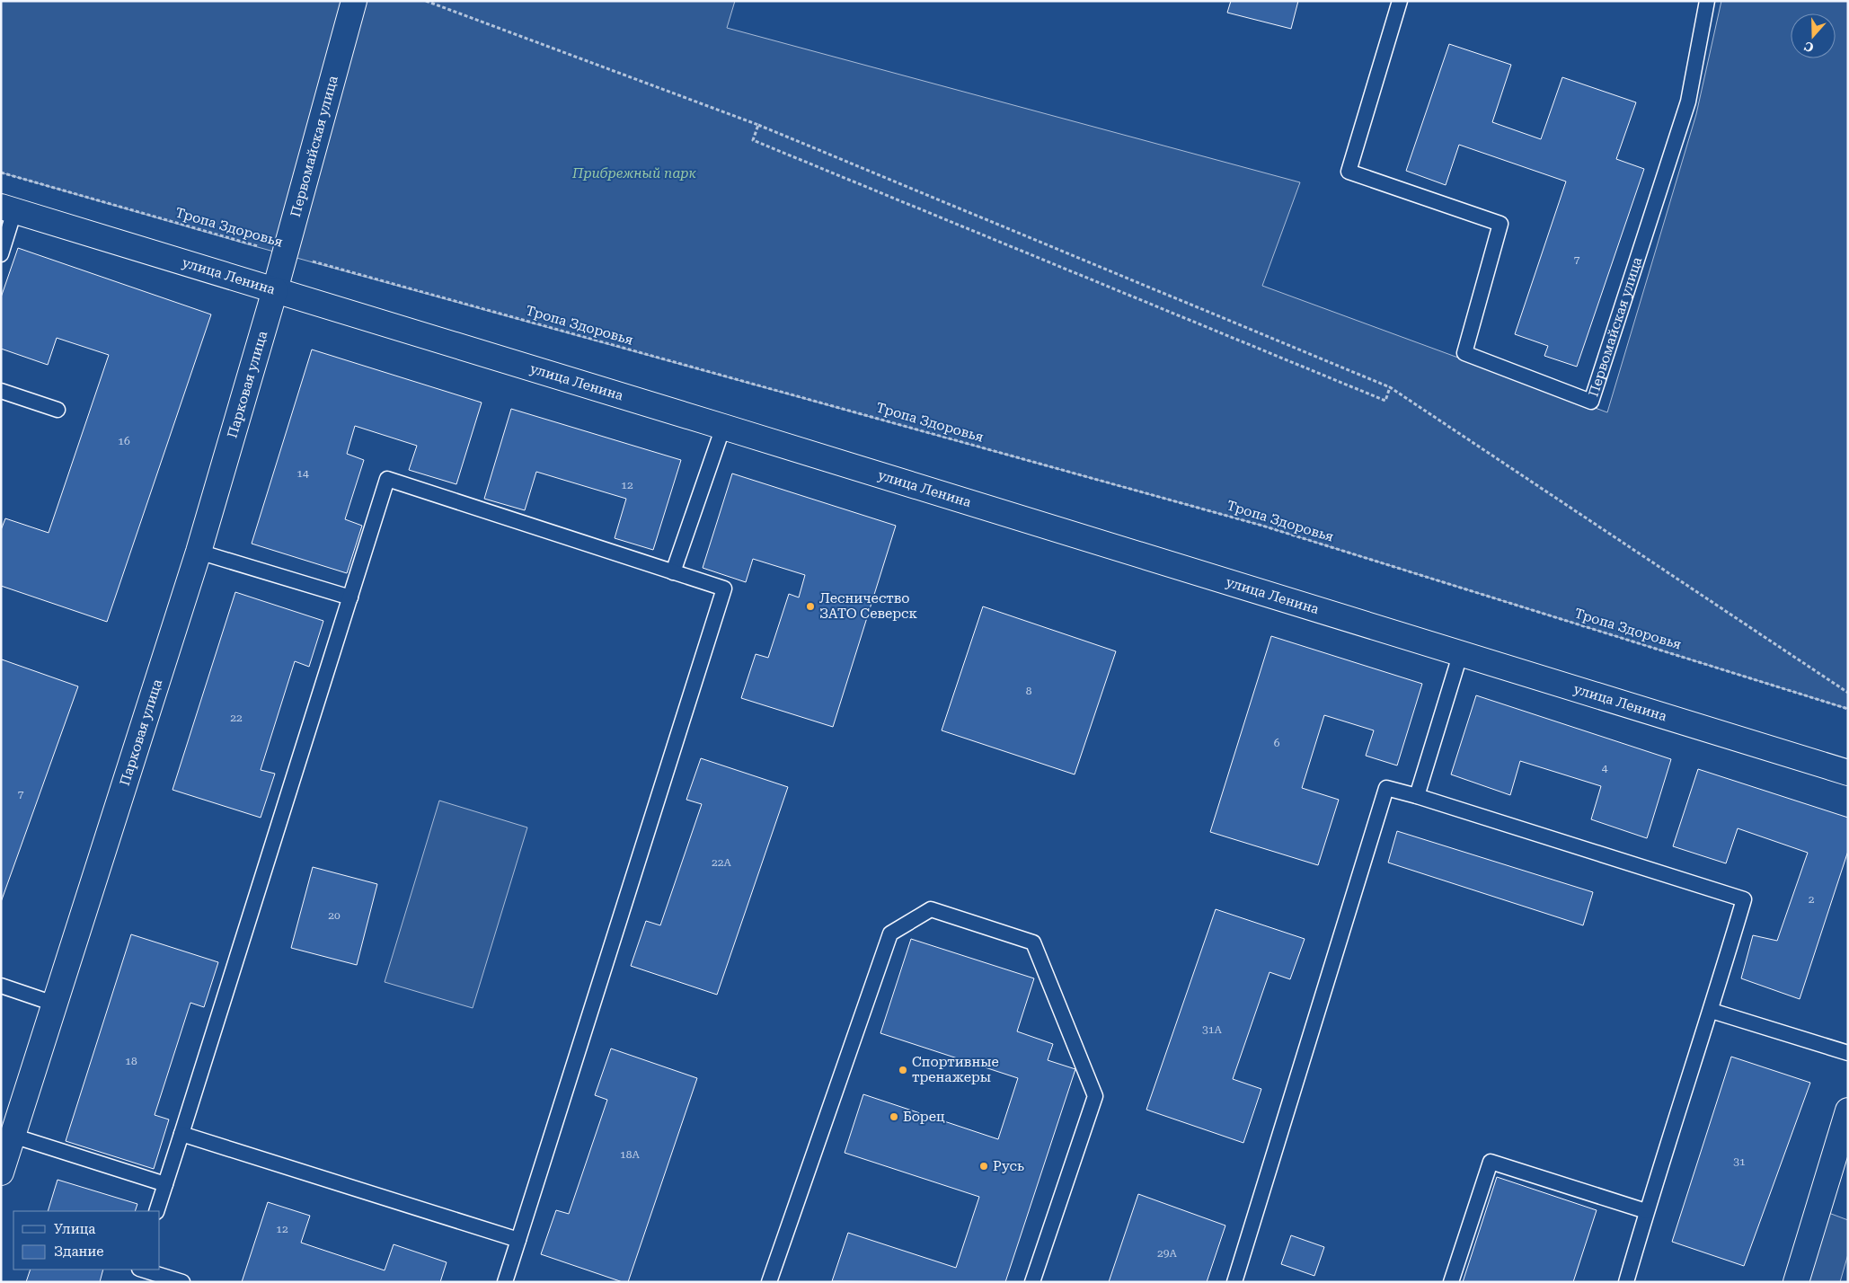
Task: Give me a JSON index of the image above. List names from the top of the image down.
{
  "streets": {
    "street": ["Первомайская улица", "улица Ленина", "Парковая улица"],
    "path": ["Тропа Здоровья"]
  },
  "crossings": [
    ["Первомайская улица", "Тропа Здоровья"],
    ["Первомайская улица", "улица Ленина"],
    ["Первомайская улица", "Парковая улица"],
    ["улица Ленина", "Парковая улица"]
  ],
  "parks": ["Прибрежный парк"],
  "places": [
    "Лесничество ЗАТО Северск",
    "Спортивные тренажеры",
    "Борец",
    "Русь"
  ],
  "house_numbers": [
    "7",
    "16",
    "14",
    "12",
    "8",
    "22",
    "6",
    "4",
    "7",
    "22А",
    "2",
    "20",
    "31А",
    "18",
    "18А",
    "31",
    "12",
    "29А"
  ],
  "legend": ["Улица", "Здание"],
  "north": "bottom"
}
